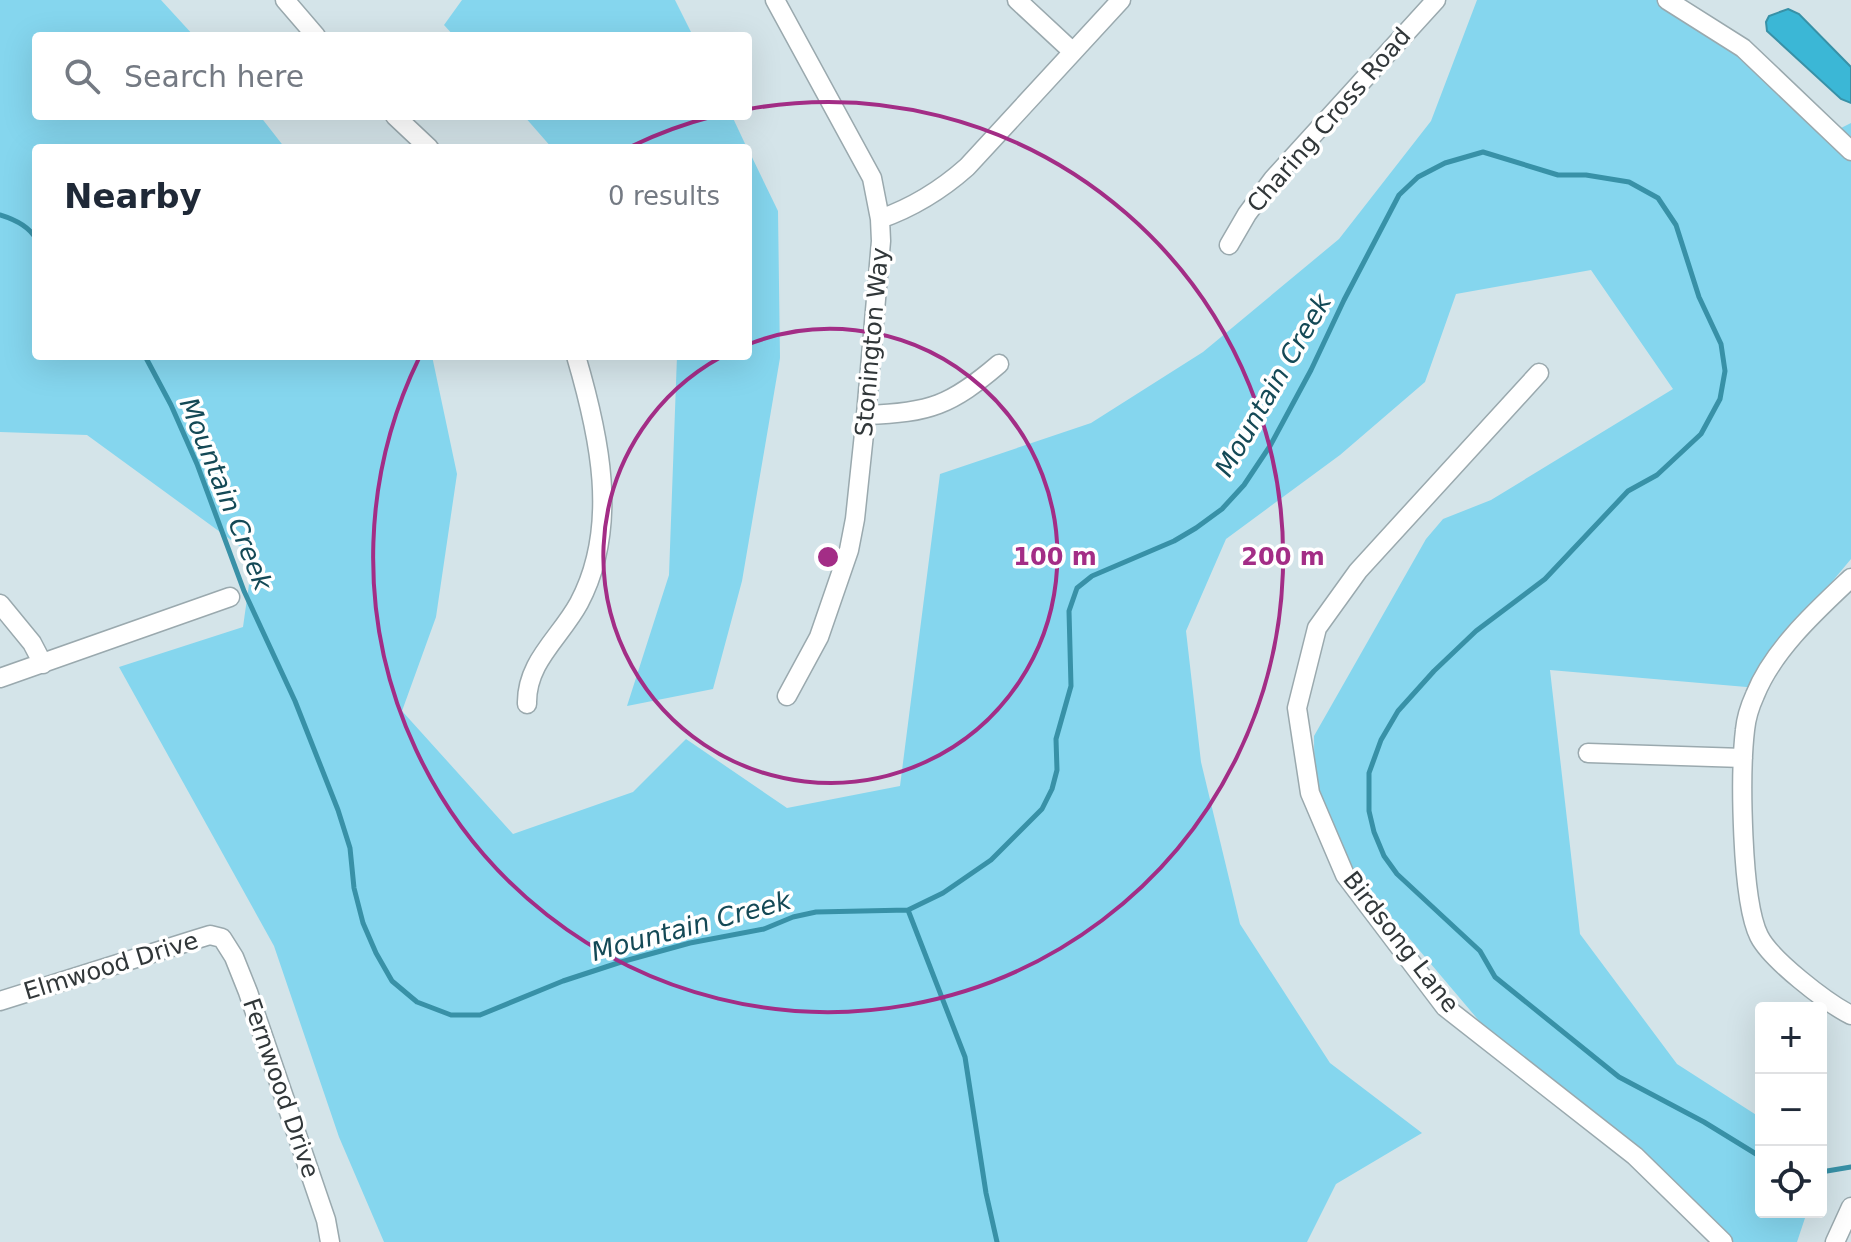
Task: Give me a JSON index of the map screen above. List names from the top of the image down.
{
  "streets": {
    "street": [
      "Charing Cross Road",
      "Stonington Way",
      "Birdsong Lane",
      "Elmwood Drive",
      "Fernwood Drive"
    ]
  },
  "crossings": [
    ["Elmwood Drive", "Fernwood Drive"]
  ],
  "water": ["Mountain Creek"],
  "page": {
    "search": "Search here",
    "heading": ["Nearby", "0 results"],
    "map_buttons": ["+", "−"]
  },
  "rings": ["100 m", "200 m"]
}
